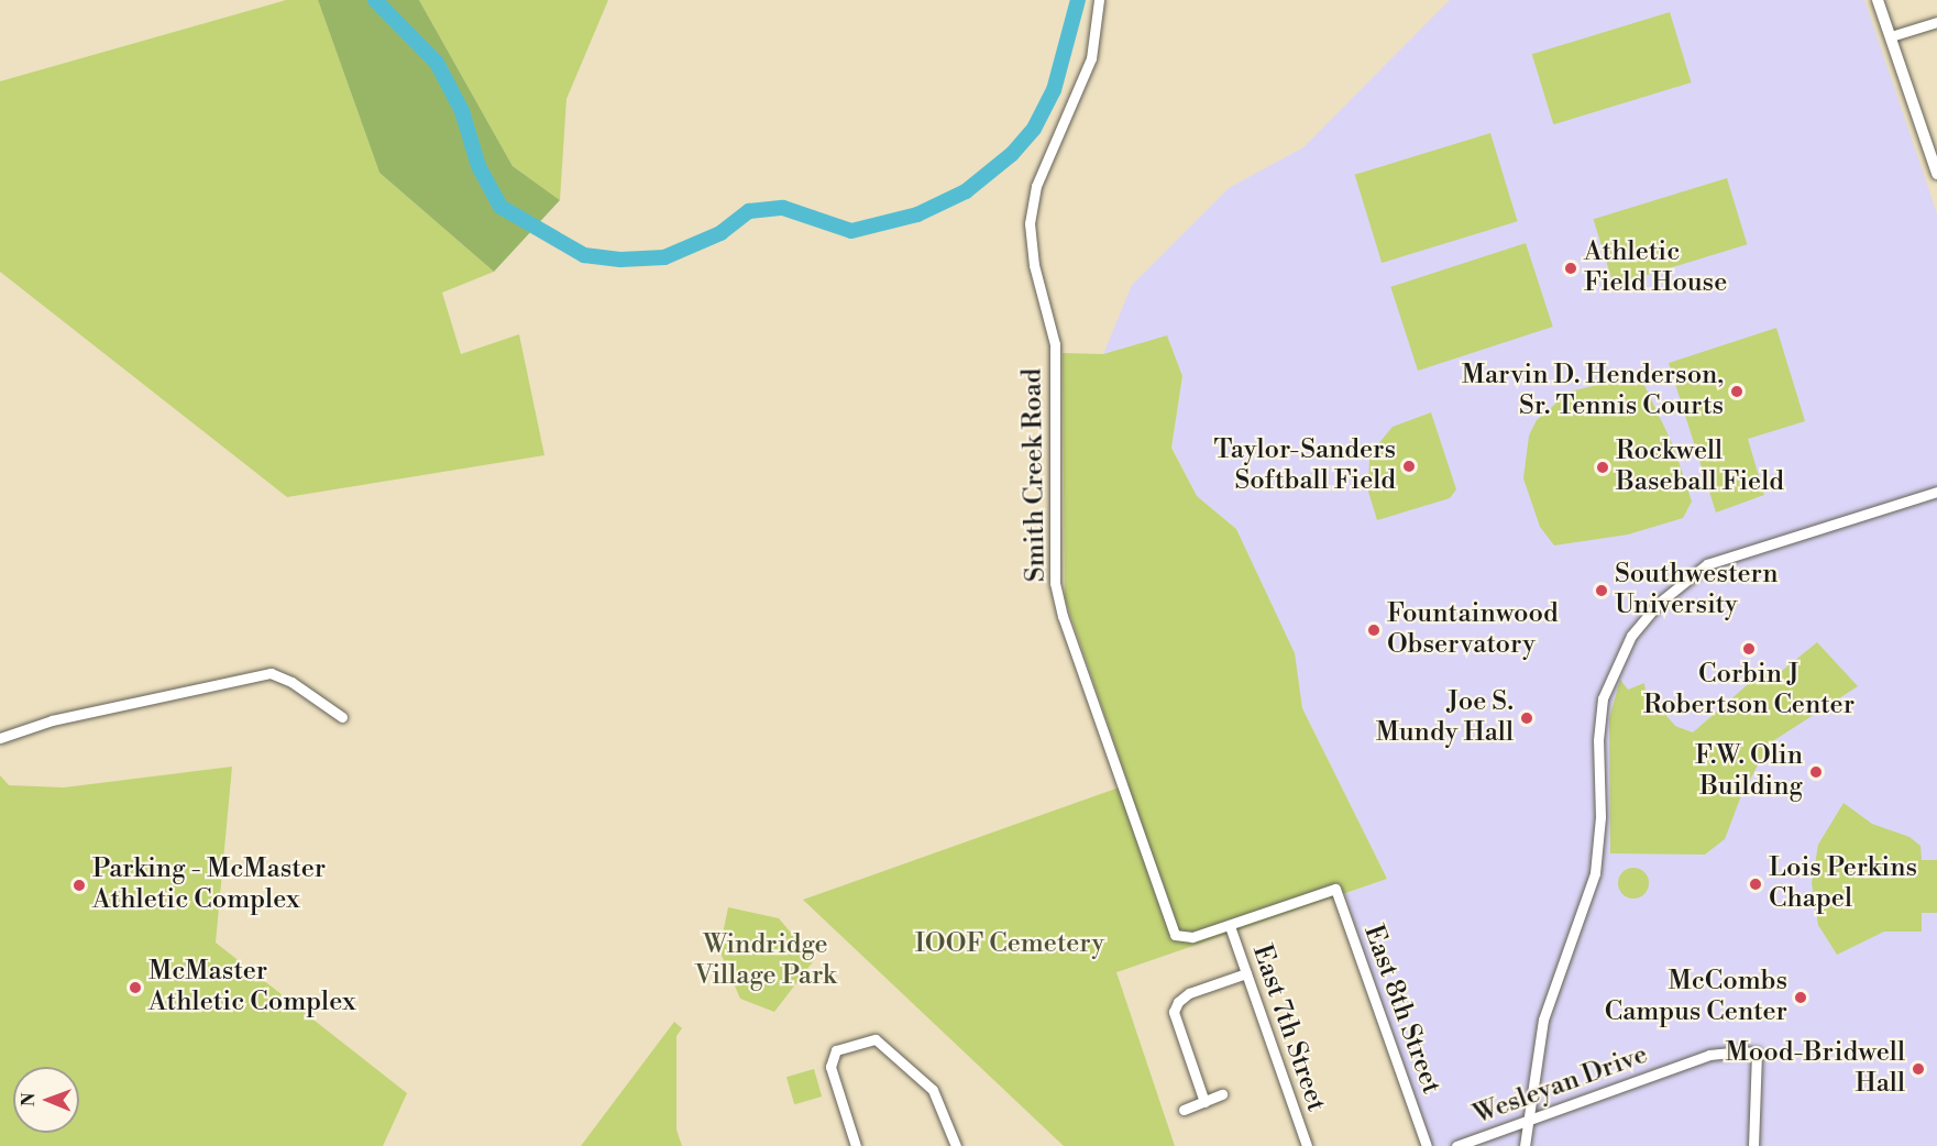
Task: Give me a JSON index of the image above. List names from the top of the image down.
{
  "streets": {
    "street": [
      "Smith Creek Road",
      "East 8th Street",
      "East 7th Street",
      "Wesleyan Drive"
    ]
  },
  "crossings": [
    ["Smith Creek Road", "East 8th Street"],
    ["Smith Creek Road", "East 7th Street"]
  ],
  "parks": ["IOOF Cemetery", "Windridge Village Park"],
  "places": [
    "Athletic Field House",
    "Marvin D. Henderson, Sr. Tennis Courts",
    "Taylor-Sanders Softball Field",
    "Rockwell Baseball Field",
    "Southwestern University",
    "Fountainwood Observatory",
    "Corbin J Robertson Center",
    "Joe S. Mundy Hall",
    "F.W. Olin Building",
    "Lois Perkins Chapel",
    "Parking - McMaster Athletic Complex",
    "McMaster Athletic Complex",
    "McCombs Campus Center",
    "Mood-Bridwell Hall"
  ],
  "north": "left"
}
